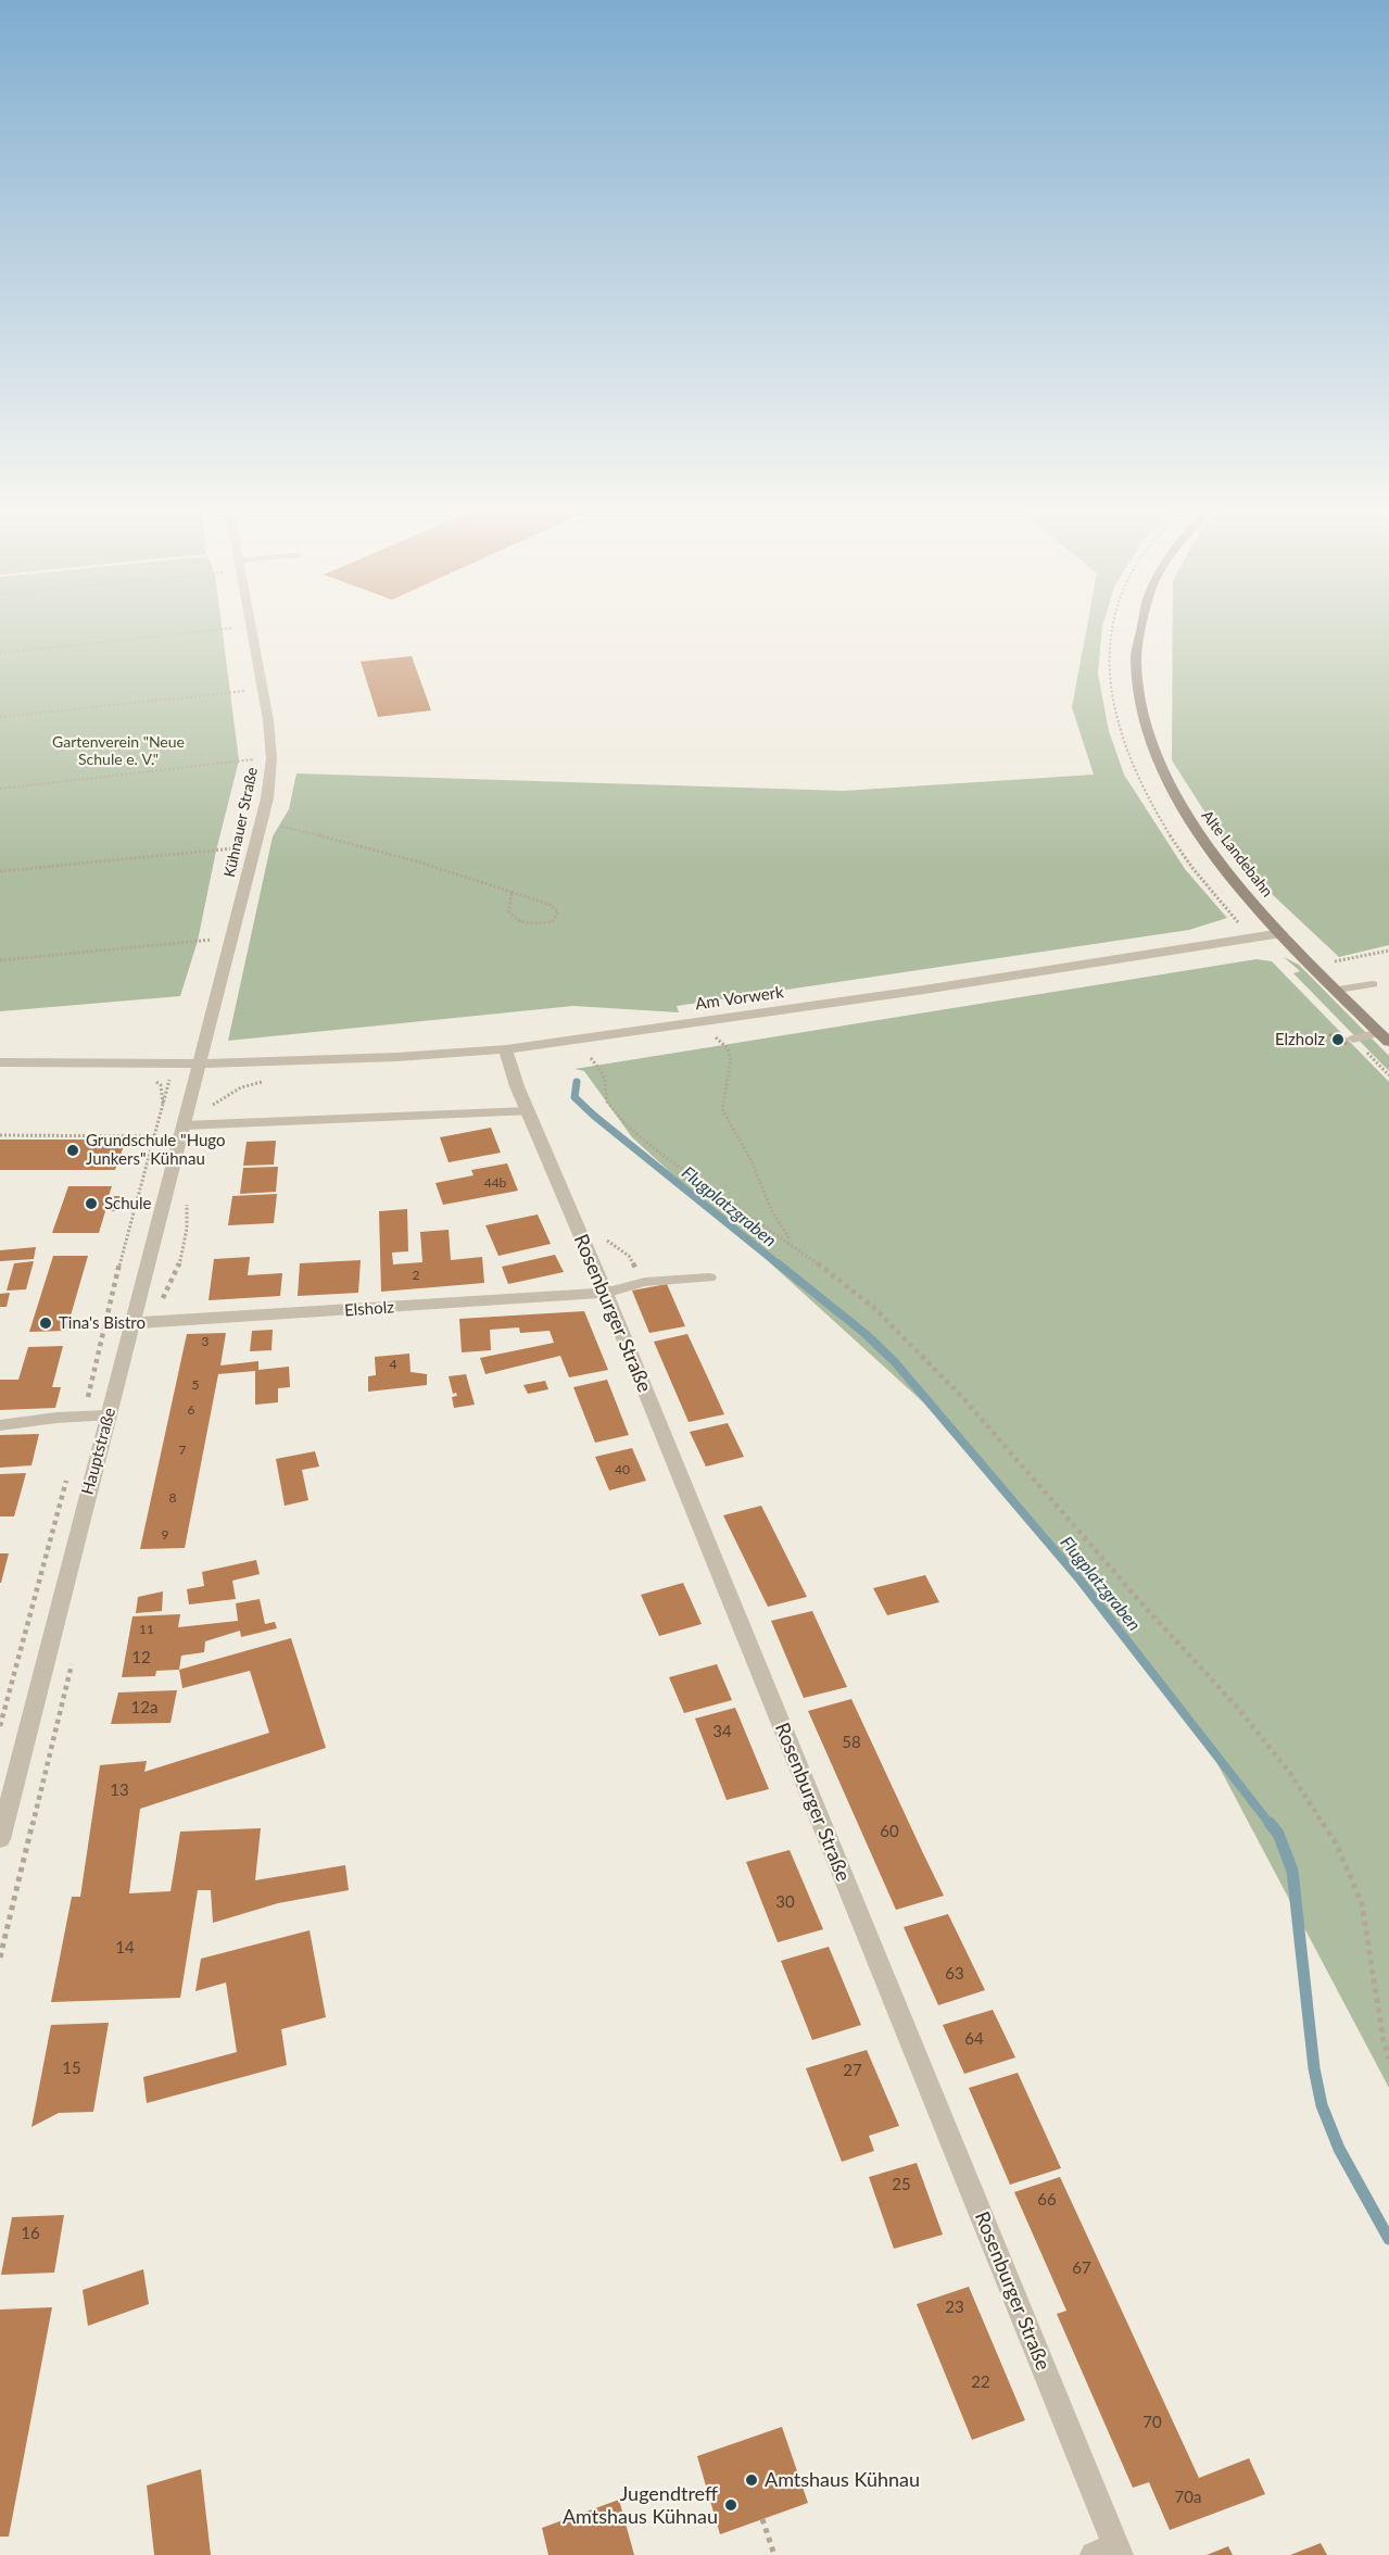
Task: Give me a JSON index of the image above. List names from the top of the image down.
{
  "streets": {
    "main road": ["Alte Landebahn"],
    "street": [
      "Kühnauer Straße",
      "Am Vorwerk",
      "Elsholz",
      "Rosenburger Straße",
      "Hauptstraße"
    ]
  },
  "crossings": [
    ["Kühnauer Straße", "Am Vorwerk"],
    ["Kühnauer Straße", "Hauptstraße"],
    ["Alte Landebahn", "Am Vorwerk"],
    ["Am Vorwerk", "Rosenburger Straße"],
    ["Am Vorwerk", "Hauptstraße"],
    ["Elsholz", "Rosenburger Straße"],
    ["Elsholz", "Hauptstraße"]
  ],
  "water": ["Flugplatzgraben"],
  "parks": ["Gartenverein \"Neue Schule e. V.\""],
  "places": [
    "Elzholz",
    "Grundschule \"Hugo Junkers\" Kühnau",
    "Schule",
    "Tina's Bistro",
    "Amtshaus Kühnau",
    "Jugendtreff Amtshaus Kühnau"
  ],
  "house_numbers": [
    "44b",
    "2",
    "3",
    "4",
    "5",
    "6",
    "7",
    "40",
    "8",
    "9",
    "11",
    "12",
    "12a",
    "34",
    "58",
    "13",
    "60",
    "30",
    "14",
    "63",
    "64",
    "15",
    "27",
    "25",
    "66",
    "16",
    "67",
    "23",
    "22",
    "70",
    "70a"
  ]
}
